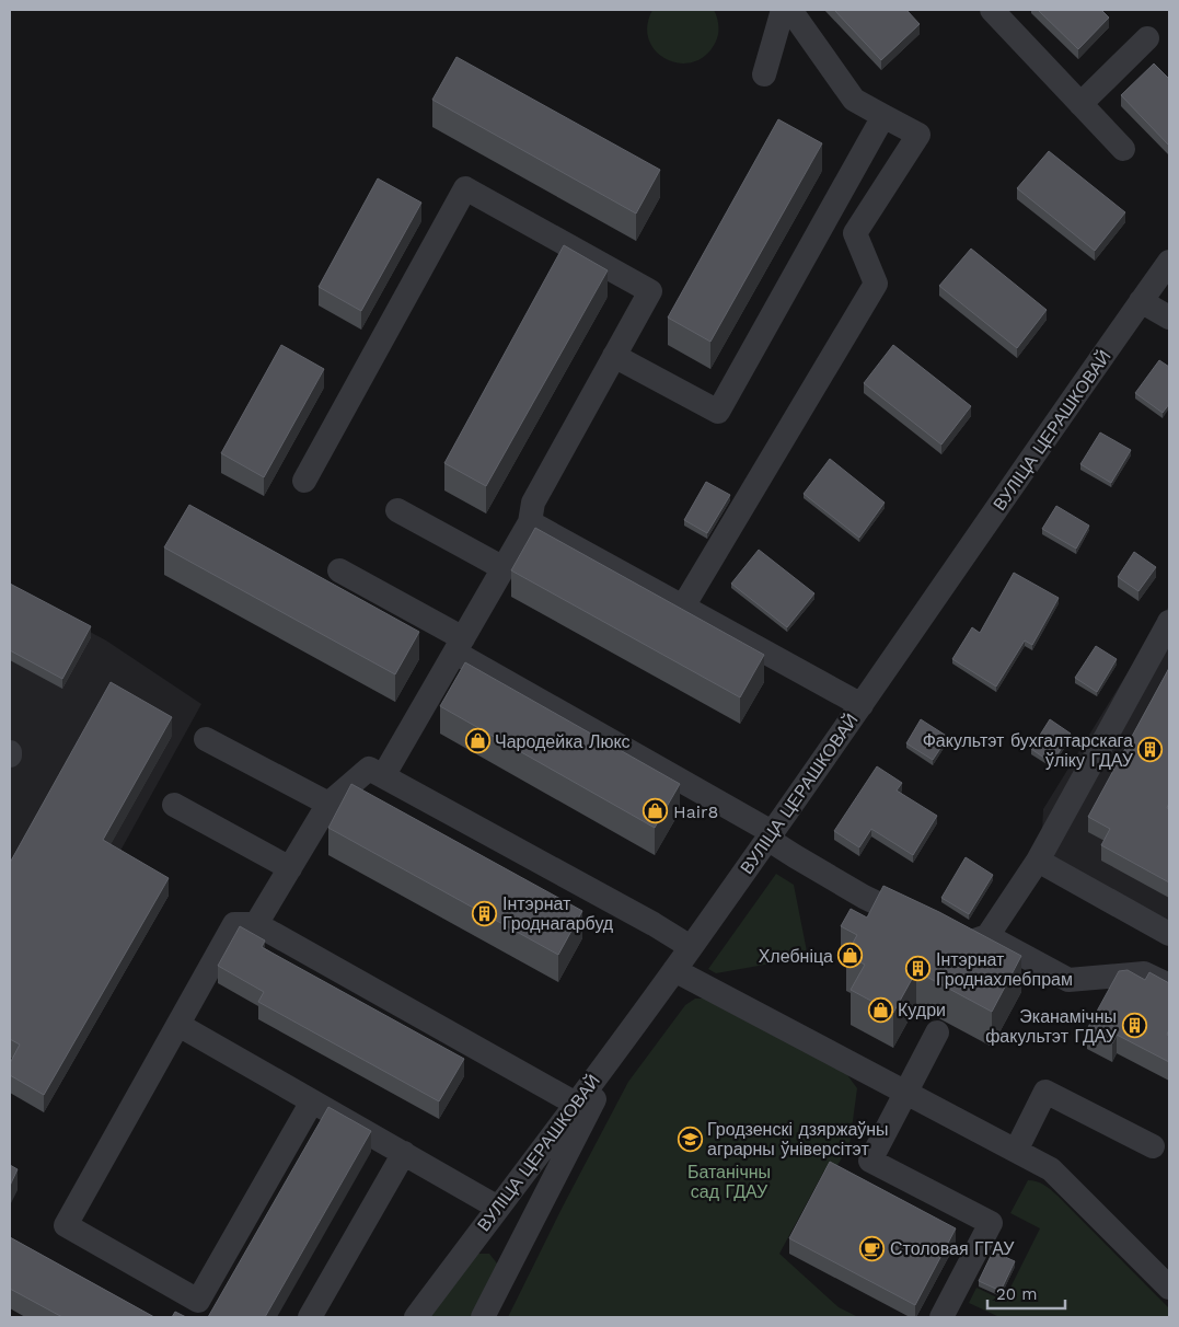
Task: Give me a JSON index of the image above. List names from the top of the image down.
{
  "streets": {
    "street": ["ВУЛІЦА ЦЕРАШКОВАЙ"]
  },
  "parks": ["Батанічны сад ГДАУ"],
  "places": {
    "shop": [
      "Чародейка Люкс",
      "Hair8",
      "Хлебніца",
      "Кудри"
    ],
    "building": [
      "Факультэт бухгалтарскага ўліку ГДАУ",
      "Інтэрнат Гроднагарбуд",
      "Інтэрнат Гроднахлебпрам",
      "Эканамічны факультэт ГДАУ"
    ],
    "school or university": ["Гродзенскі дзяржаўны аграрны ўніверсітэт"],
    "cafe": ["Столовая ГГАУ"]
  },
  "scale_bar": "20 m"
}
